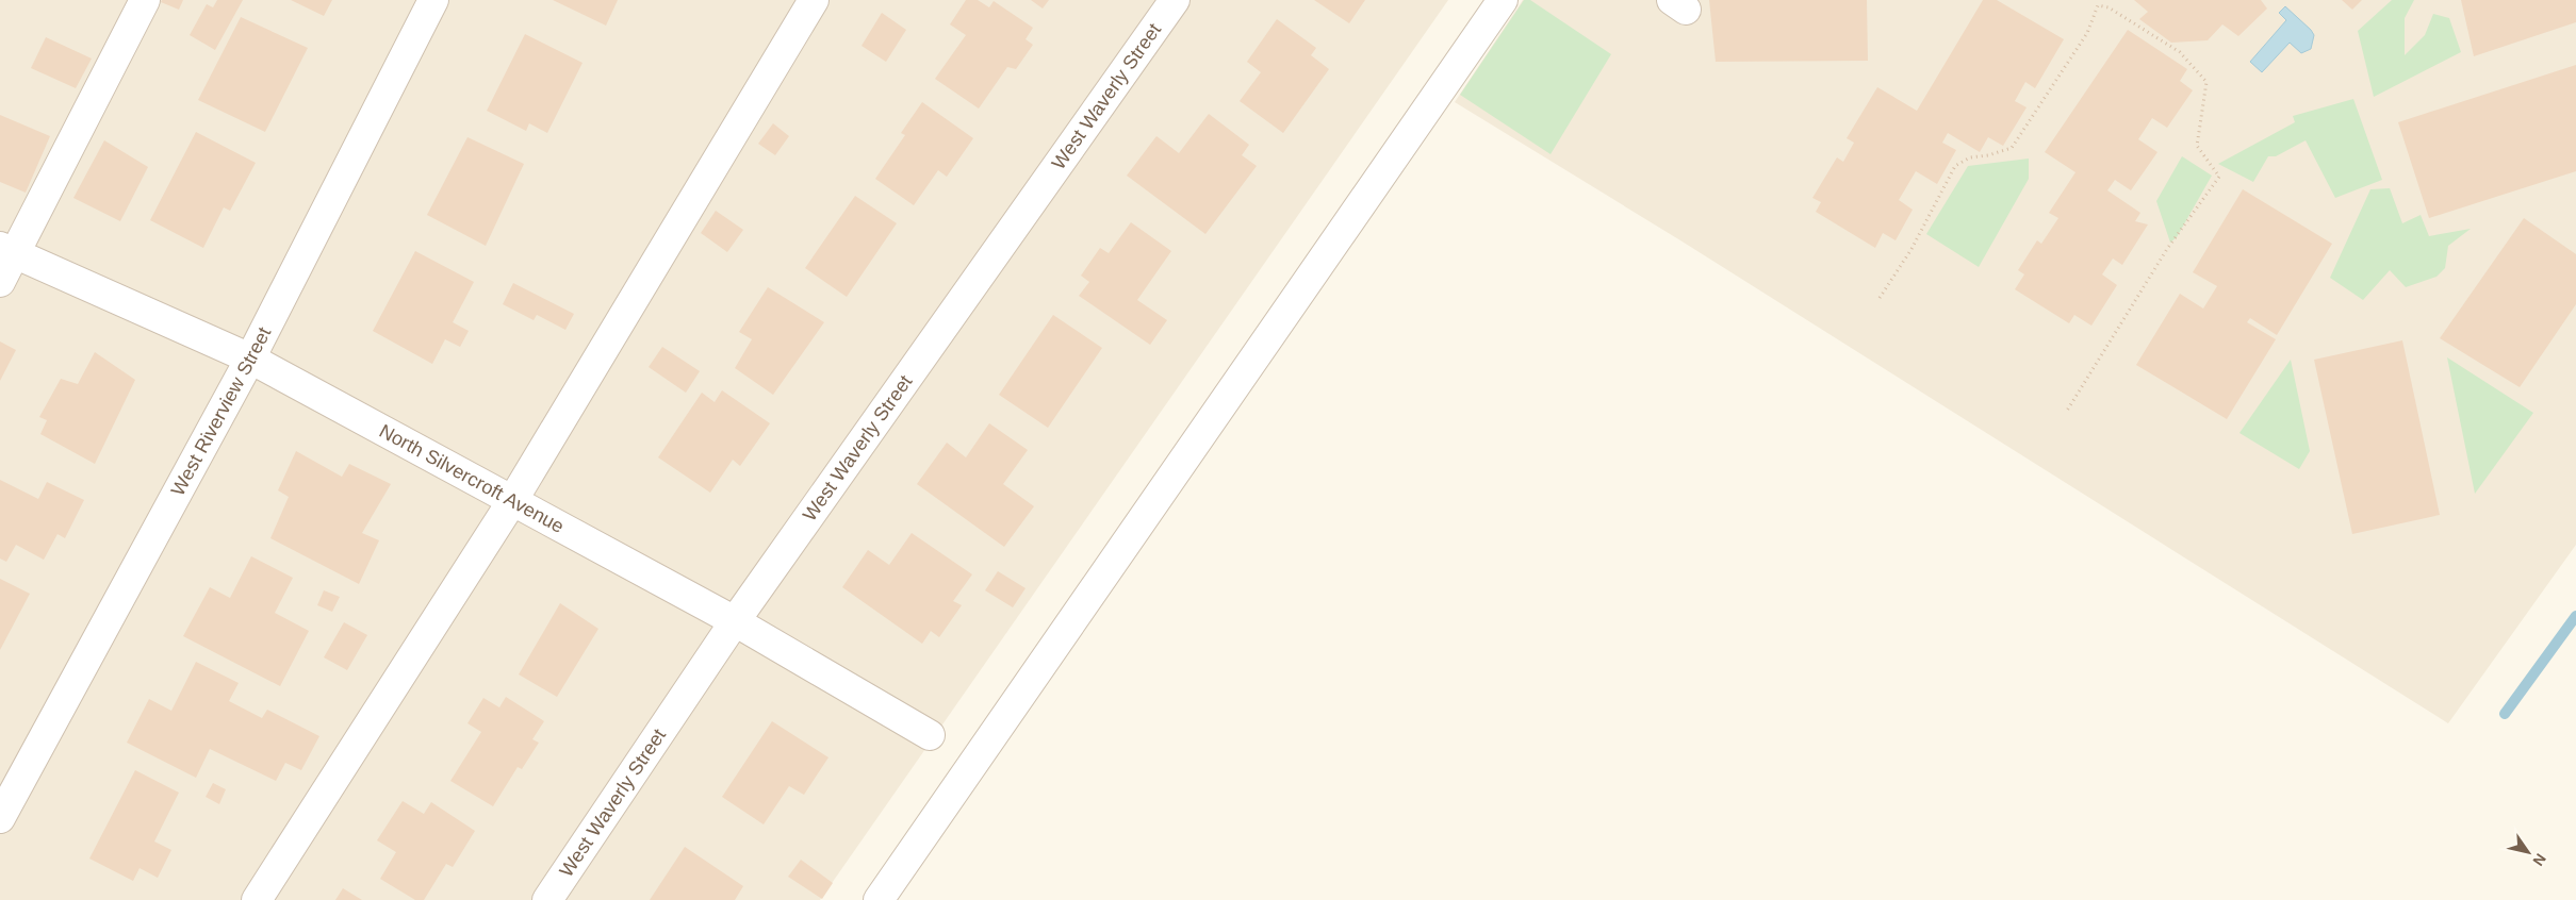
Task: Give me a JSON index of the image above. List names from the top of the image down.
{
  "streets": {
    "street": ["West Waverly Street", "West Riverview Street", "North Silvercroft Avenue"]
  },
  "crossings": [
    ["West Waverly Street", "North Silvercroft Avenue"],
    ["West Riverview Street", "North Silvercroft Avenue"]
  ],
  "north": "bottom right"
}
